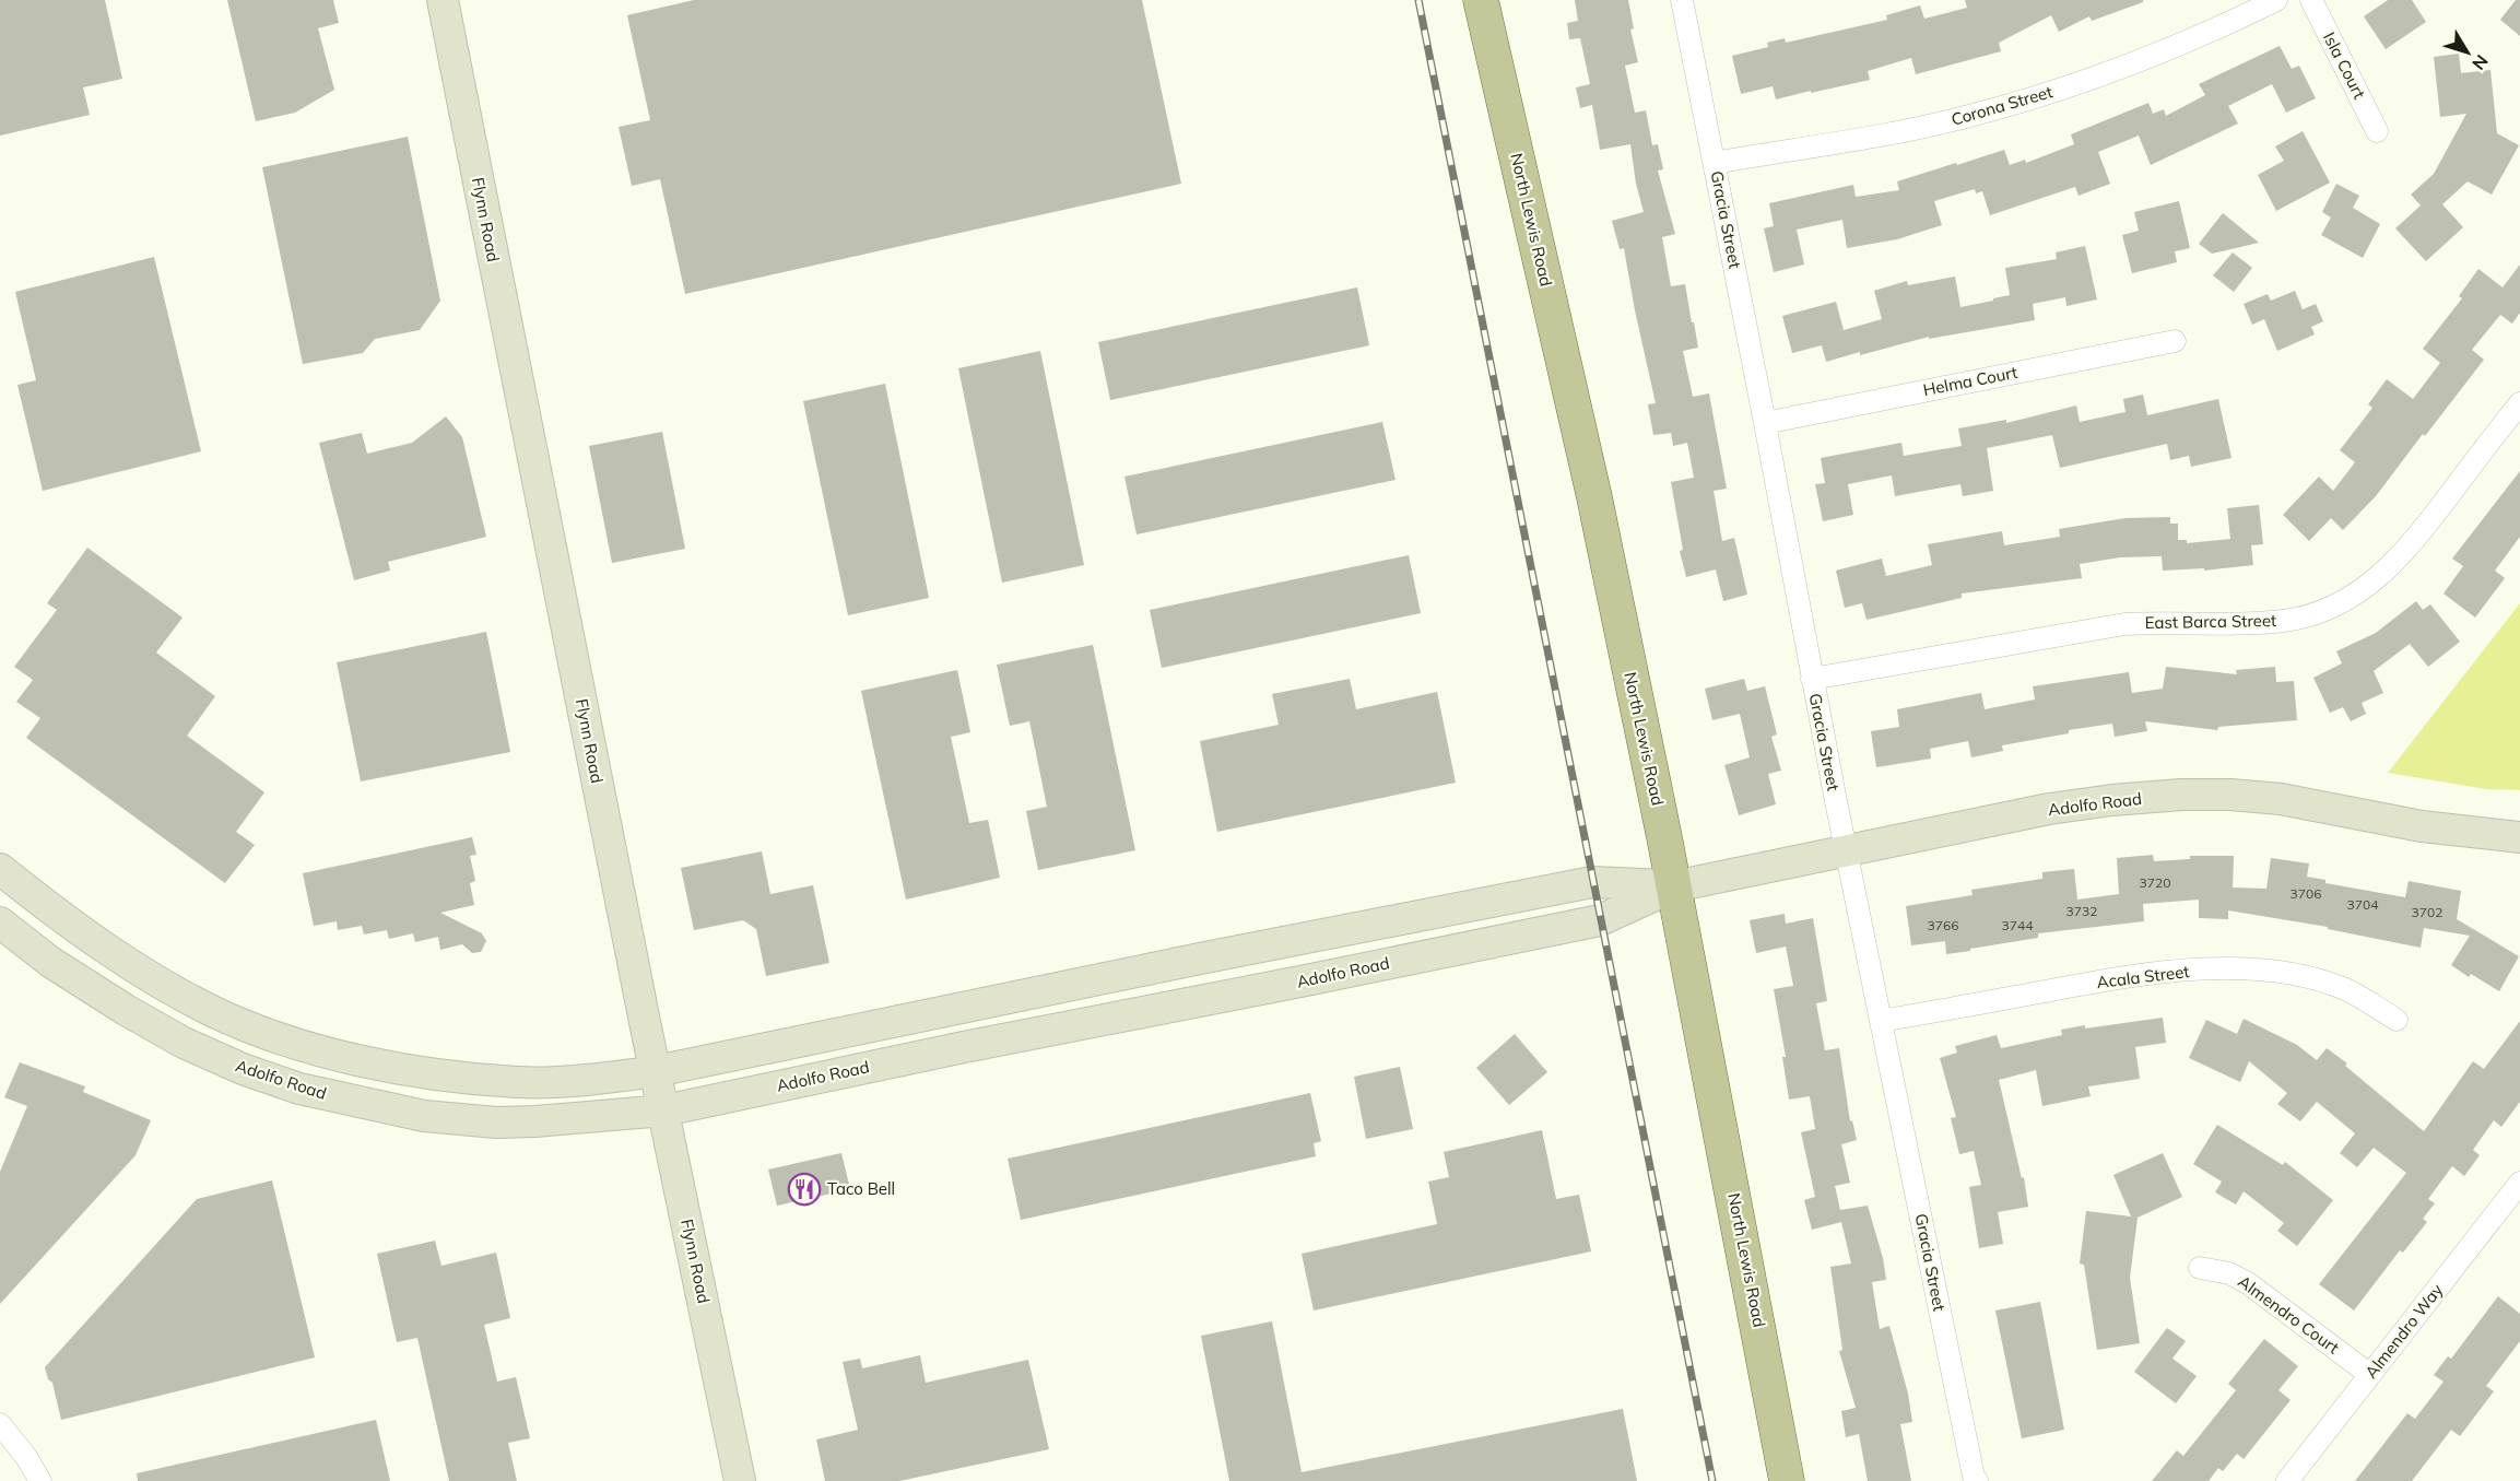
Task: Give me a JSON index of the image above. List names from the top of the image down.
{
  "streets": {
    "main road": ["Flynn Road", "North Lewis Road", "Adolfo Road"],
    "street": [
      "Isla Court",
      "Corona Street",
      "Gracia Street",
      "Helma Court",
      "East Barca Street",
      "Acala Street",
      "Almendro Court",
      "Almendro Way"
    ]
  },
  "crossings": [
    ["Corona Street", "Gracia Street"],
    ["Flynn Road", "Adolfo Road"],
    ["North Lewis Road", "Adolfo Road"],
    ["Gracia Street", "Helma Court"],
    ["Gracia Street", "East Barca Street"],
    ["Gracia Street", "Adolfo Road"],
    ["Gracia Street", "Acala Street"],
    ["Almendro Court", "Almendro Way"]
  ],
  "places": {
    "restaurant": ["Taco Bell"]
  },
  "house_numbers": [
    "3720",
    "3706",
    "3704",
    "3732",
    "3702",
    "3766",
    "3744"
  ],
  "north": "bottom right"
}
